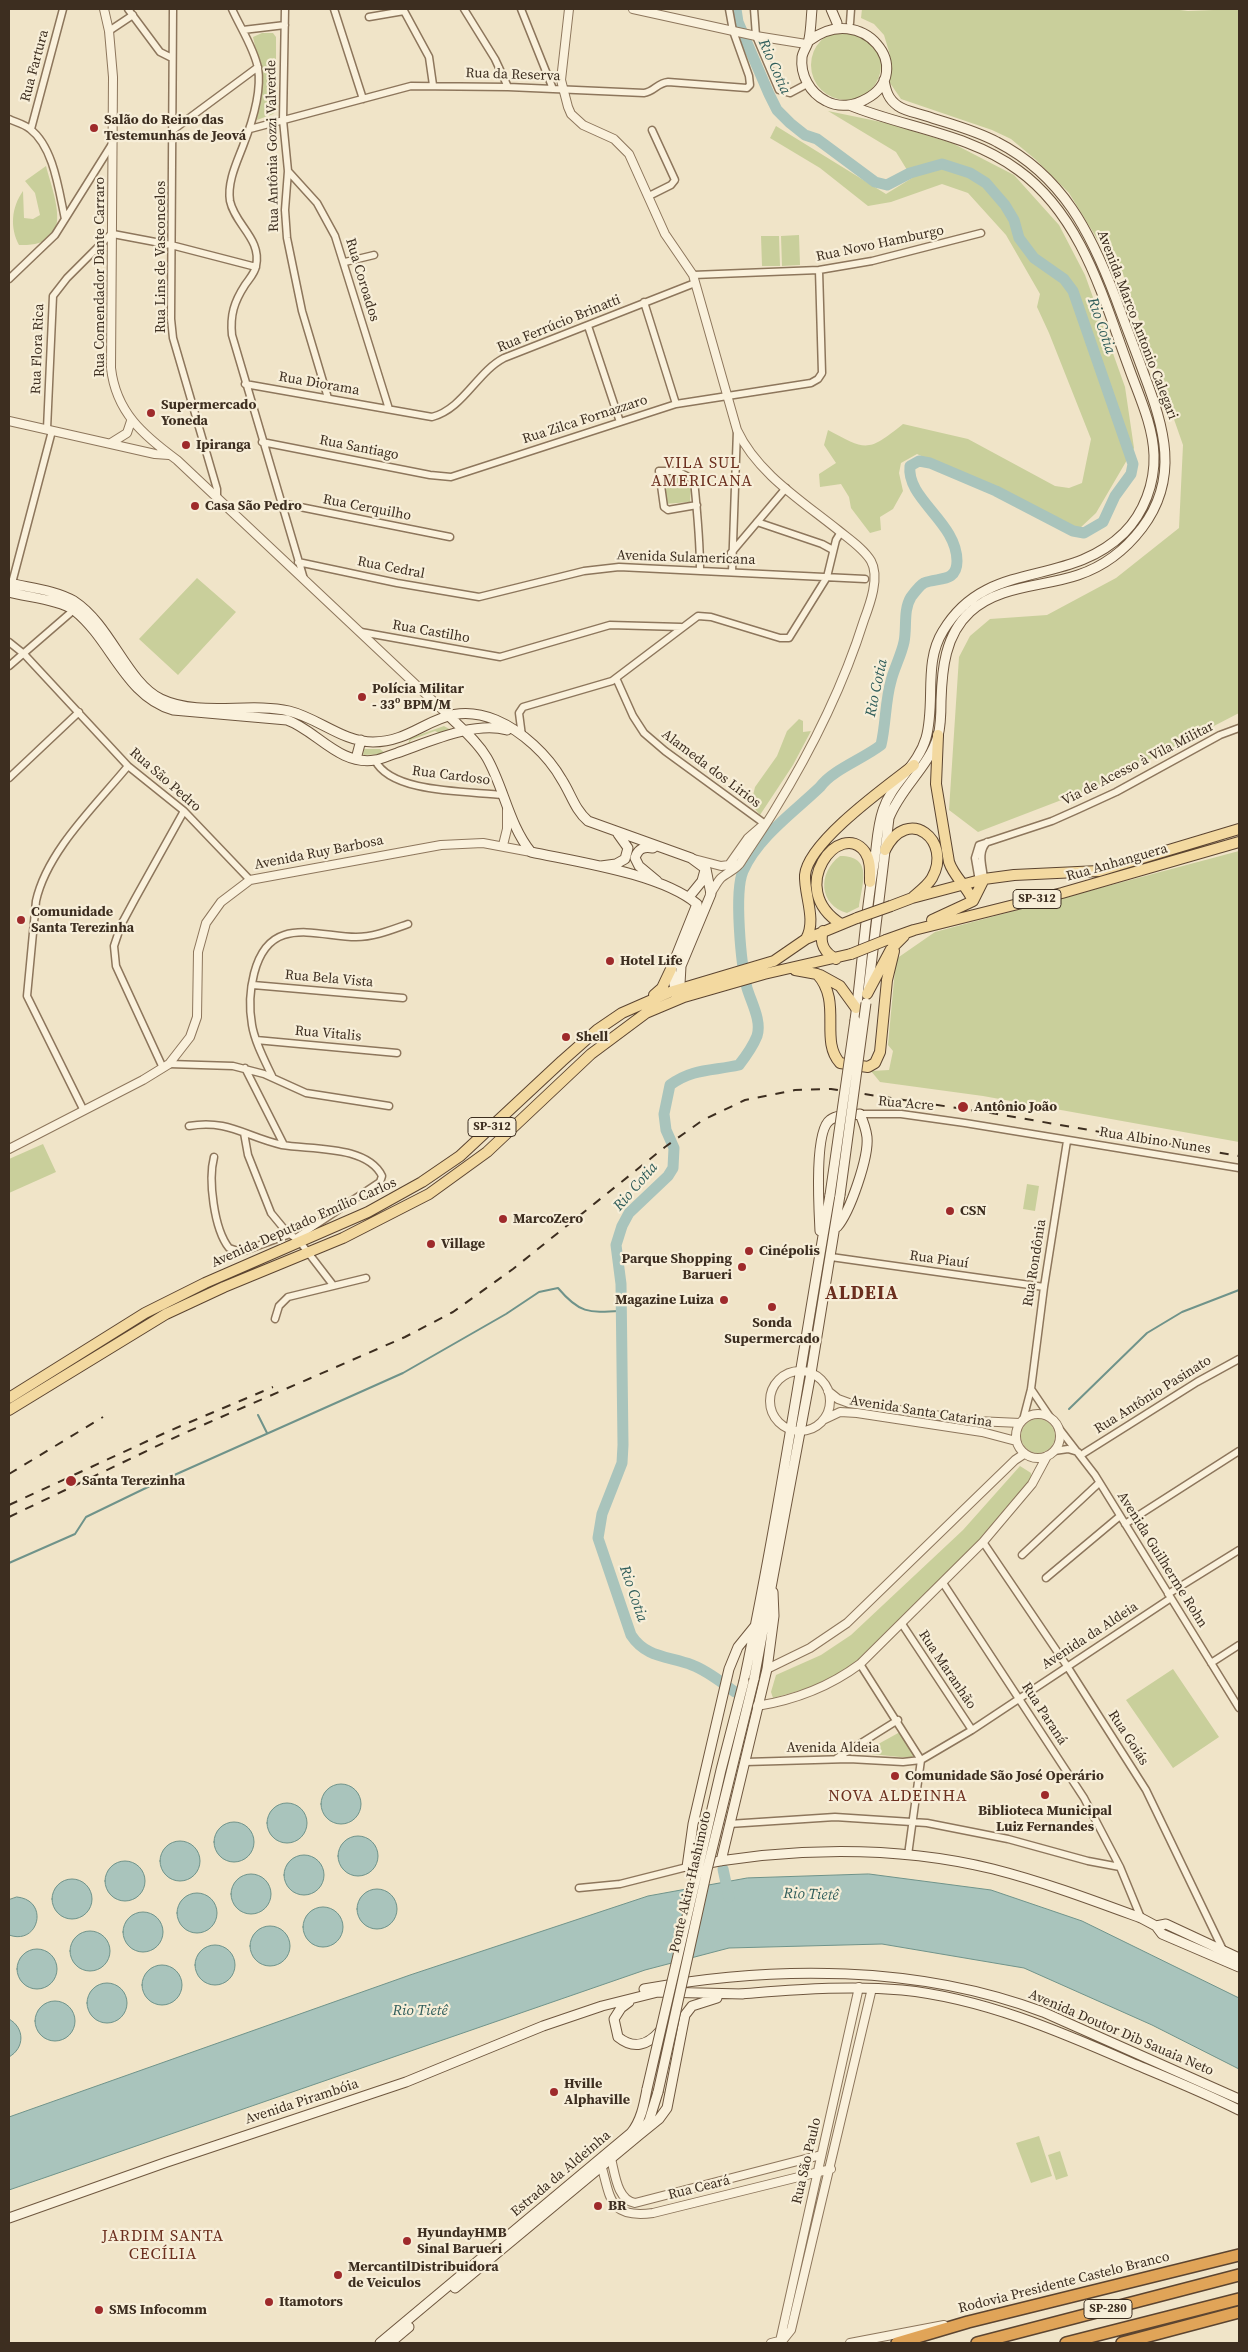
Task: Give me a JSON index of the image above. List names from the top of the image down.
{
  "streets": {
    "highway": ["Rodovia Presidente Castelo Branco", "SP-280"],
    "main road": [
      "Rua Comendador Dante Carraro",
      "Avenida Marco Antonio Calegari",
      "Avenida Ruy Barbosa",
      "Rua Anhanguera",
      "SP-312",
      "Avenida Deputado Emílio Carlos",
      "Ponte Akira Hashimoto",
      "Avenida Doutor Dib Sauaia Neto",
      "Avenida Pirambóia",
      "Estrada da Aldeinha"
    ],
    "street": [
      "Rua Fartura",
      "Rua da Reserva",
      "Rua Antônia Gozzi Valverde",
      "Rua Novo Hamburgo",
      "Rua Lins de Vasconcelos",
      "Rua Coroados",
      "Rua Ferrúcio Brinatti",
      "Rua Flora Rica",
      "Rua Diorama",
      "Rua Zilca Fornazzaro",
      "Rua Santiago",
      "Rua Cerquilho",
      "Avenida Sulamericana",
      "Rua Cedral",
      "Rua Castilho",
      "Via de Acesso à Vila Militar",
      "Alameda dos Lirios",
      "Rua Cardoso",
      "Rua São Pedro",
      "Rua Bela Vista",
      "Rua Vitalis",
      "Rua Acre",
      "Rua Albino Nunes",
      "Rua Piauí",
      "Rua Rondônia",
      "Rua Antônio Pasinato",
      "Avenida Santa Catarina",
      "Avenida Guilherme Rohn",
      "Avenida da Aldeia",
      "Rua Maranhão",
      "Rua Paraná",
      "Rua Goiás",
      "Avenida Aldeia",
      "Rua São Paulo",
      "Rua Ceará"
    ]
  },
  "crossings": [
    ["Rua da Reserva", "Rua Antônia Gozzi Valverde"],
    ["Rua Antônia Gozzi Valverde", "Rua Coroados"],
    ["Rua Antônia Gozzi Valverde", "Rua Diorama"],
    ["Rua Novo Hamburgo", "Rua Ferrúcio Brinatti"],
    ["Rua Novo Hamburgo", "Rua Zilca Fornazzaro"],
    ["Rua Lins de Vasconcelos", "Rua Comendador Dante Carraro"],
    ["Rua Comendador Dante Carraro", "Rua Flora Rica"],
    ["Rua Comendador Dante Carraro", "Rua Castilho"],
    ["Rua Comendador Dante Carraro", "Rua Cardoso"],
    ["Rua Comendador Dante Carraro", "Avenida Ruy Barbosa"],
    ["Rua Coroados", "Rua Ferrúcio Brinatti"],
    ["Rua Coroados", "Rua Diorama"],
    ["Rua Ferrúcio Brinatti", "Rua Diorama"],
    ["Avenida Marco Antonio Calegari", "Rua Piauí"],
    ["Avenida Marco Antonio Calegari", "Avenida Santa Catarina"],
    ["Avenida Marco Antonio Calegari", "Ponte Akira Hashimoto"],
    ["Rua Zilca Fornazzaro", "Rua Santiago"],
    ["Avenida Sulamericana", "Rua Cedral"],
    ["Via de Acesso à Vila Militar", "Rua Anhanguera"],
    ["Rua São Pedro", "Avenida Ruy Barbosa"],
    ["Rua Anhanguera", "Avenida Deputado Emílio Carlos"],
    ["Rua Acre", "Rua Albino Nunes"],
    ["Rua Acre", "Rua Rondônia"],
    ["Rua Albino Nunes", "Rua Rondônia"],
    ["Rua Piauí", "Rua Rondônia"],
    ["Rua Rondônia", "Avenida Santa Catarina"],
    ["Rua Rondônia", "Avenida Guilherme Rohn"],
    ["Rua Antônio Pasinato", "Avenida Guilherme Rohn"],
    ["Avenida Santa Catarina", "Avenida Guilherme Rohn"],
    ["Avenida Guilherme Rohn", "Avenida da Aldeia"],
    ["Avenida da Aldeia", "Rua Maranhão"],
    ["Avenida da Aldeia", "Rua Paraná"],
    ["Avenida da Aldeia", "Rua Goiás"],
    ["Avenida da Aldeia", "Avenida Aldeia"],
    ["Ponte Akira Hashimoto", "Estrada da Aldeinha"],
    ["Avenida Doutor Dib Sauaia Neto", "Avenida Pirambóia"],
    ["Avenida Doutor Dib Sauaia Neto", "Rua São Paulo"],
    ["Rua São Paulo", "Rua Ceará"],
    ["Estrada da Aldeinha", "Rua Ceará"]
  ],
  "districts": [
    "VILA SUL AMERICANA",
    "ALDEIA",
    "NOVA ALDEINHA",
    "JARDIM SANTA CECÍLIA"
  ],
  "water": ["Rio Cotia", "Rio Tietê"],
  "places": [
    "Salão do Reino das Testemunhas de Jeová",
    "Supermercado Yoneda",
    "Ipiranga",
    "Casa São Pedro",
    "Polícia Militar - 33º BPM/M",
    "Comunidade Santa Terezinha",
    "Hotel Life",
    "Shell",
    "Antônio João",
    "CSN",
    "MarcoZero",
    "Village",
    "Cinépolis",
    "Parque Shopping Barueri",
    "Magazine Luiza",
    "Sonda Supermercado",
    "Santa Terezinha",
    "Comunidade São José Operário",
    "Biblioteca Municipal Luiz Fernandes",
    "Hville Alphaville",
    "BR",
    "HyundayHMB Sinal Barueri",
    "MercantilDistribuidora de Veiculos",
    "Itamotors",
    "SMS Infocomm"
  ]
}
